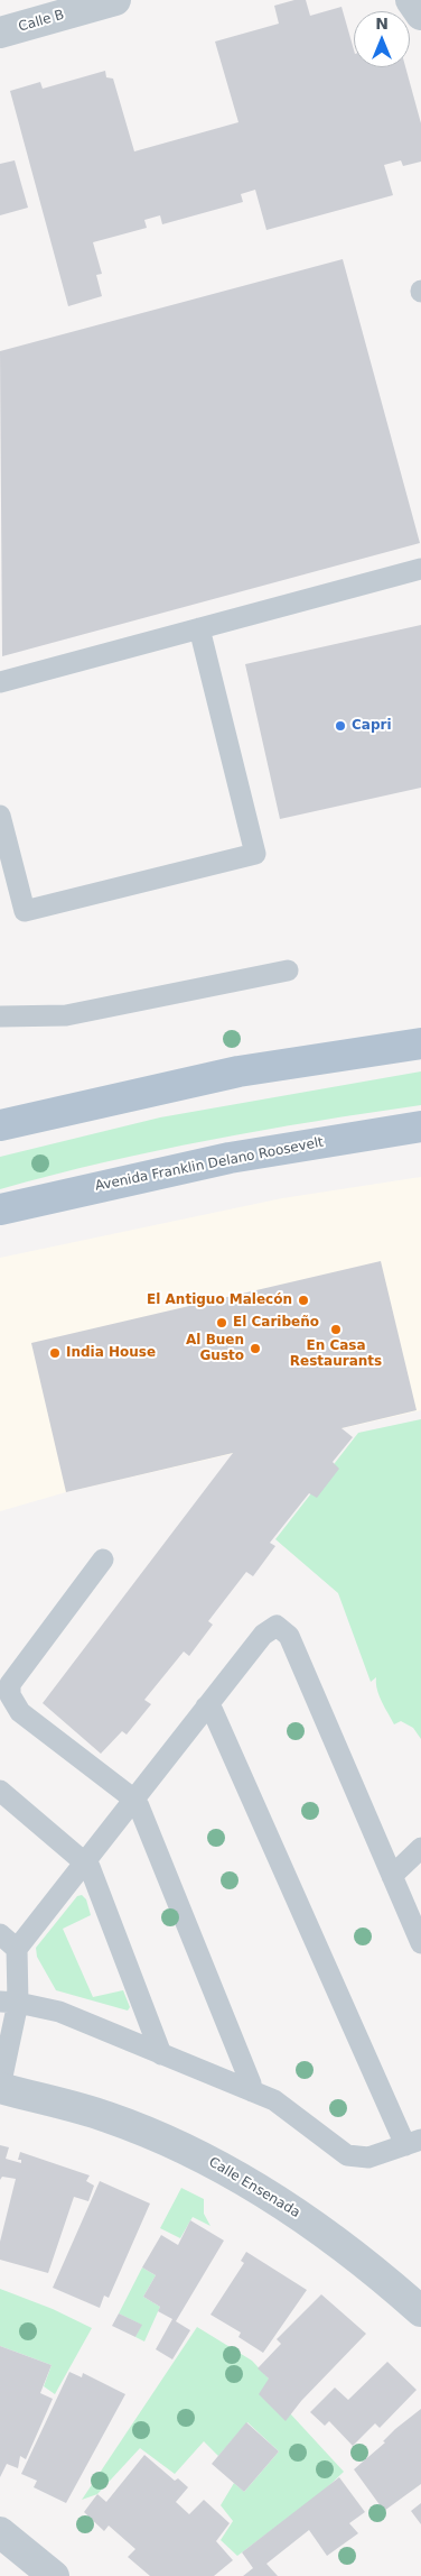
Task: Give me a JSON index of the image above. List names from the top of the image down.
{
  "streets": {
    "main road": ["Avenida Franklin Delano Roosevelt"],
    "street": ["Calle B", "Calle Ensenada"]
  },
  "places": [
    "Capri",
    "El Antiguo Malecón",
    "El Caribeño",
    "En Casa Restaurants",
    "Al Buen Gusto",
    "India House"
  ],
  "north": "top"
}
